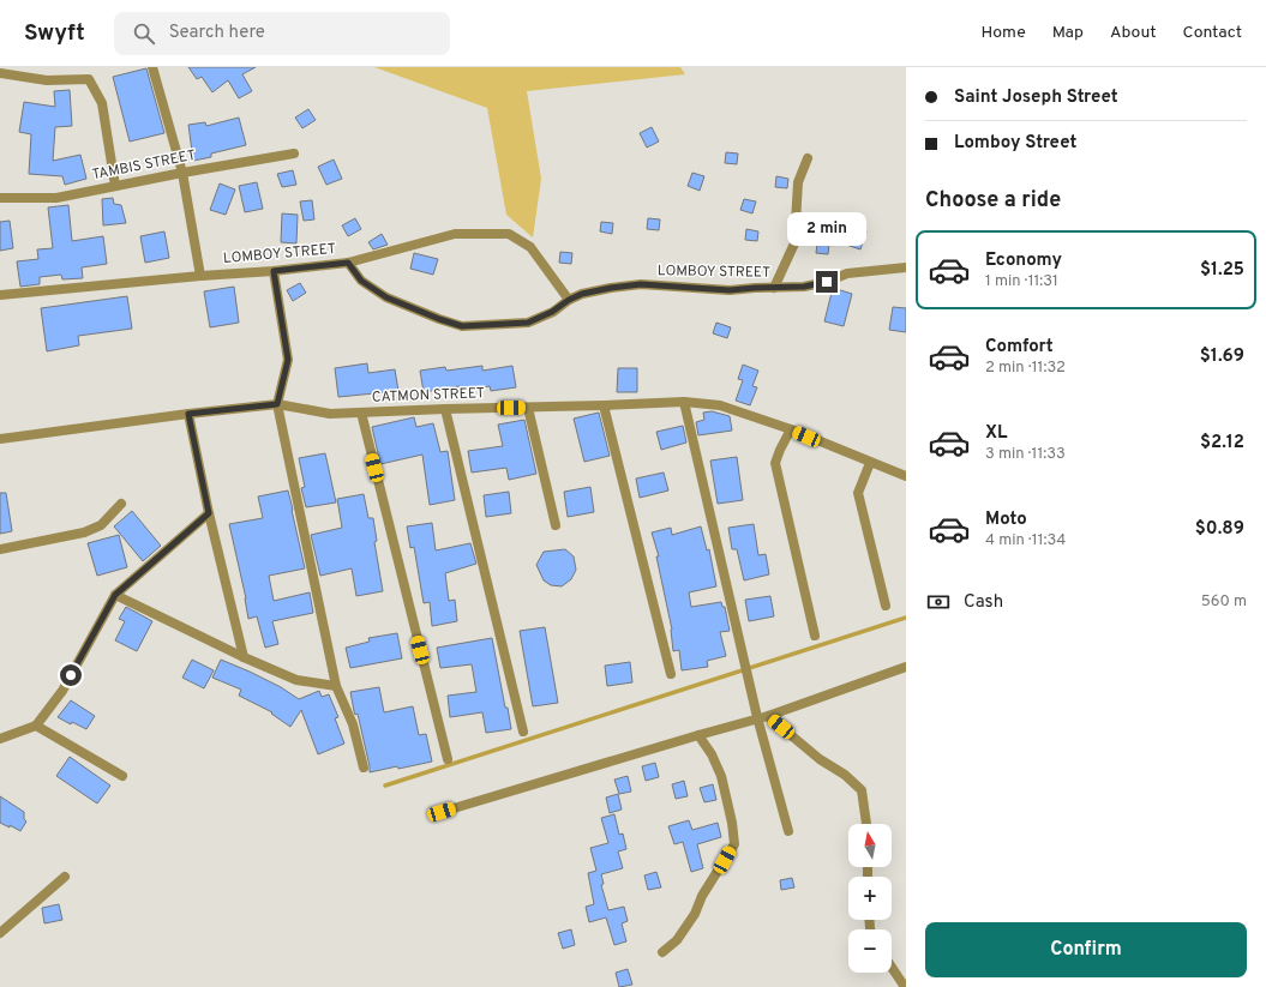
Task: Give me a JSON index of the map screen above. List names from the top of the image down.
{
  "streets": {
    "street": ["TAMBIS STREET", "LOMBOY STREET", "CATMON STREET"]
  },
  "north": "top",
  "page": {
    "header": "Swyft",
    "search": "Search here",
    "nav": [
      "Home",
      "Map",
      "About",
      "Contact"
    ],
    "banner": ["Saint Joseph Street", "Lomboy Street"],
    "heading": "Choose a ride",
    "bubble": "2 min",
    "list": [
      {
        "name": "Economy",
        "note": "1 min · 11:31",
        "value": "$1.25"
      },
      {
        "name": "Comfort",
        "note": "2 min · 11:32",
        "value": "$1.69"
      },
      {
        "name": "XL",
        "note": "3 min · 11:33",
        "value": "$2.12"
      },
      {
        "name": "Moto",
        "note": "4 min · 11:34",
        "value": "$0.89"
      }
    ],
    "pay": ["Cash", "560 m"],
    "map_buttons": ["+", "−"],
    "buttons": "Confirm"
  }
}
